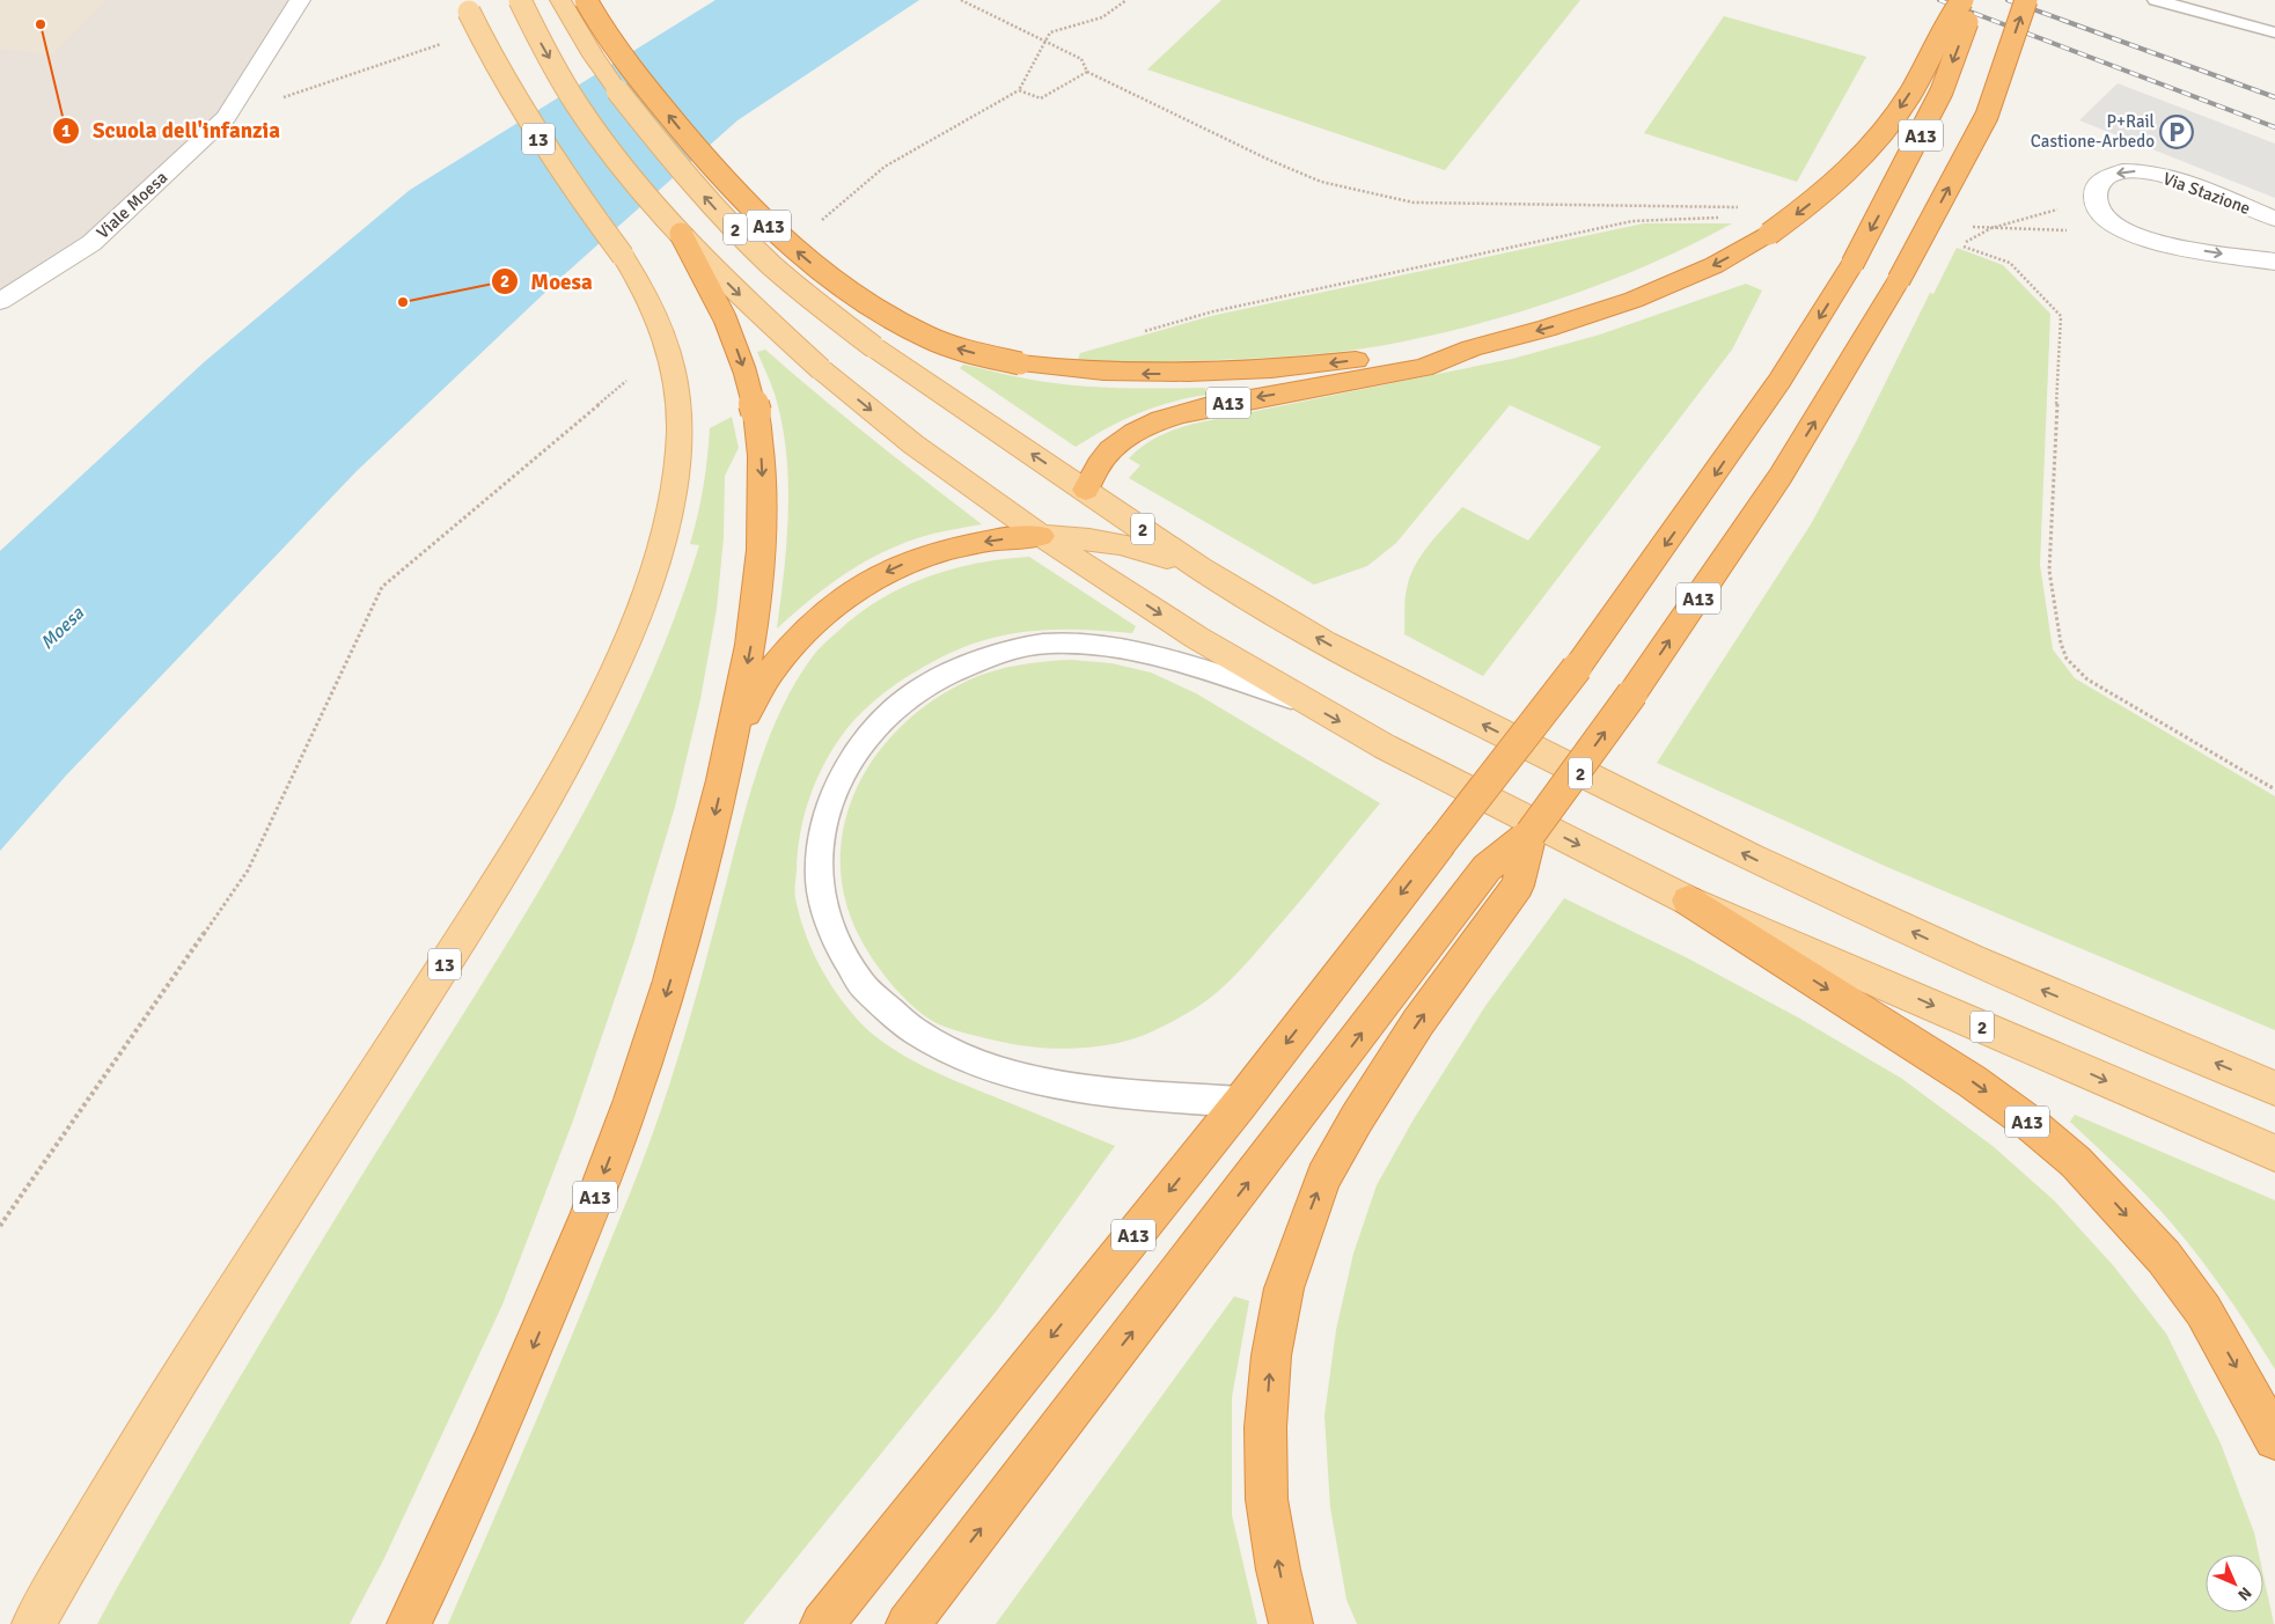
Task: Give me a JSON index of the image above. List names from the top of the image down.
{
  "streets": {
    "highway": ["A13"],
    "main road": ["13", "2"],
    "street": ["Via Stazione", "Viale Moesa"]
  },
  "crossings": [
    ["A13", "2"]
  ],
  "one_way": ["Via Stazione"],
  "water": ["Moesa"],
  "places": {
    "other": ["Scuola dell'infanzia", "Moesa"],
    "parking": ["P+Rail Castione-Arbedo"]
  },
  "north": "bottom right"
}
